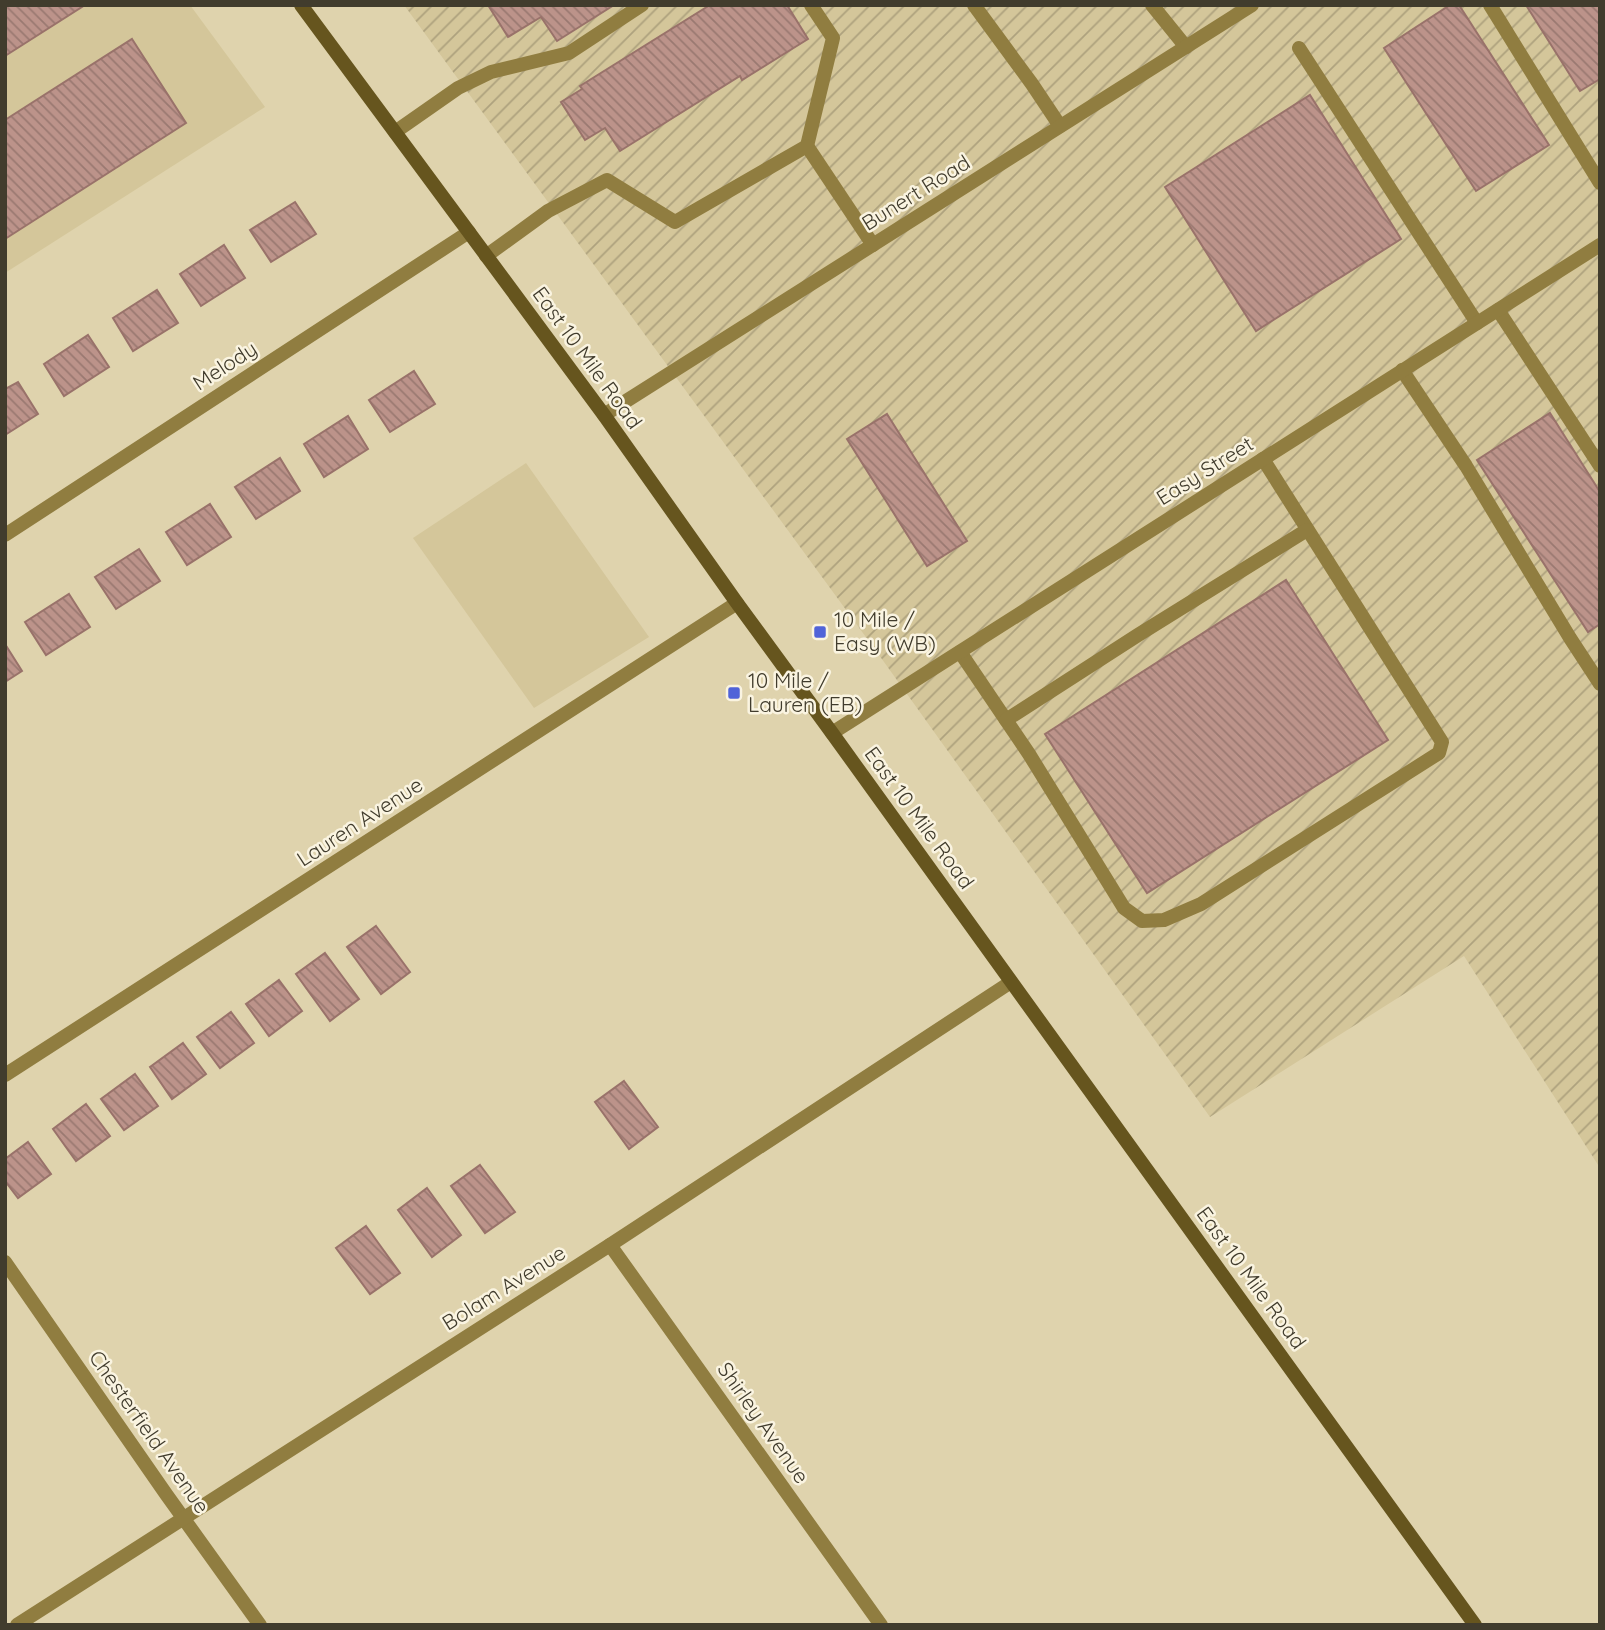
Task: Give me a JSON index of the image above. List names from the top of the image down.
{
  "streets": {
    "main road": ["East 10 Mile Road"],
    "street": [
      "Bunert Road",
      "Melody",
      "Easy Street",
      "Lauren Avenue",
      "Bolam Avenue",
      "Shirley Avenue",
      "Chesterfield Avenue"
    ]
  },
  "crossings": [
    ["Bunert Road", "East 10 Mile Road"],
    ["East 10 Mile Road", "Melody"],
    ["East 10 Mile Road", "Easy Street"],
    ["East 10 Mile Road", "Lauren Avenue"],
    ["East 10 Mile Road", "Bolam Avenue"],
    ["Bolam Avenue", "Shirley Avenue"],
    ["Bolam Avenue", "Chesterfield Avenue"]
  ],
  "places": {
    "transit": ["10 Mile / Easy (WB)", "10 Mile / Lauren (EB)"]
  }
}
